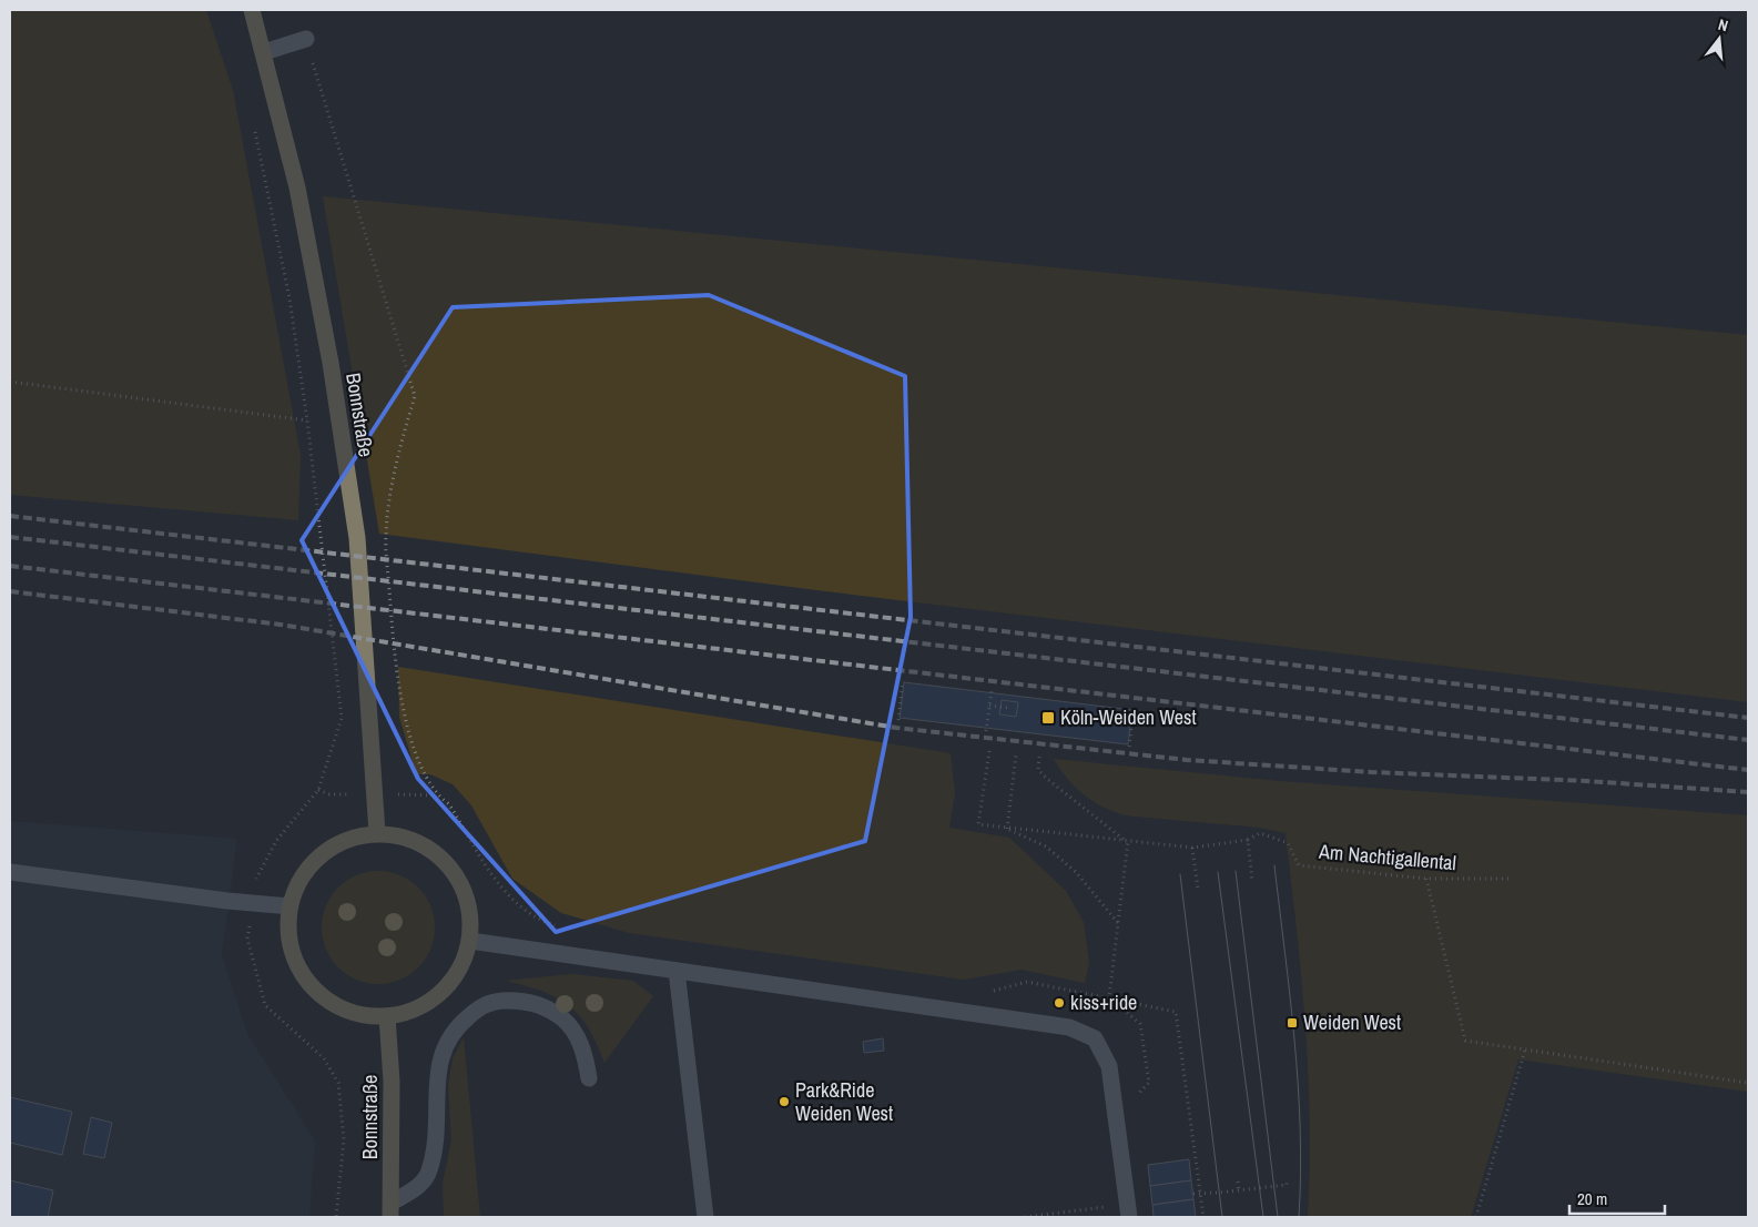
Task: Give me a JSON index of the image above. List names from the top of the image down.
{
  "streets": {
    "main road": ["Bonnstraße"],
    "path": ["Am Nachtigallental"]
  },
  "places": {
    "transit": ["Köln-Weiden West", "Weiden West"],
    "other": ["kiss+ride", "Park&Ride Weiden West"]
  },
  "scale_bar": "20 m",
  "north": "top"
}
